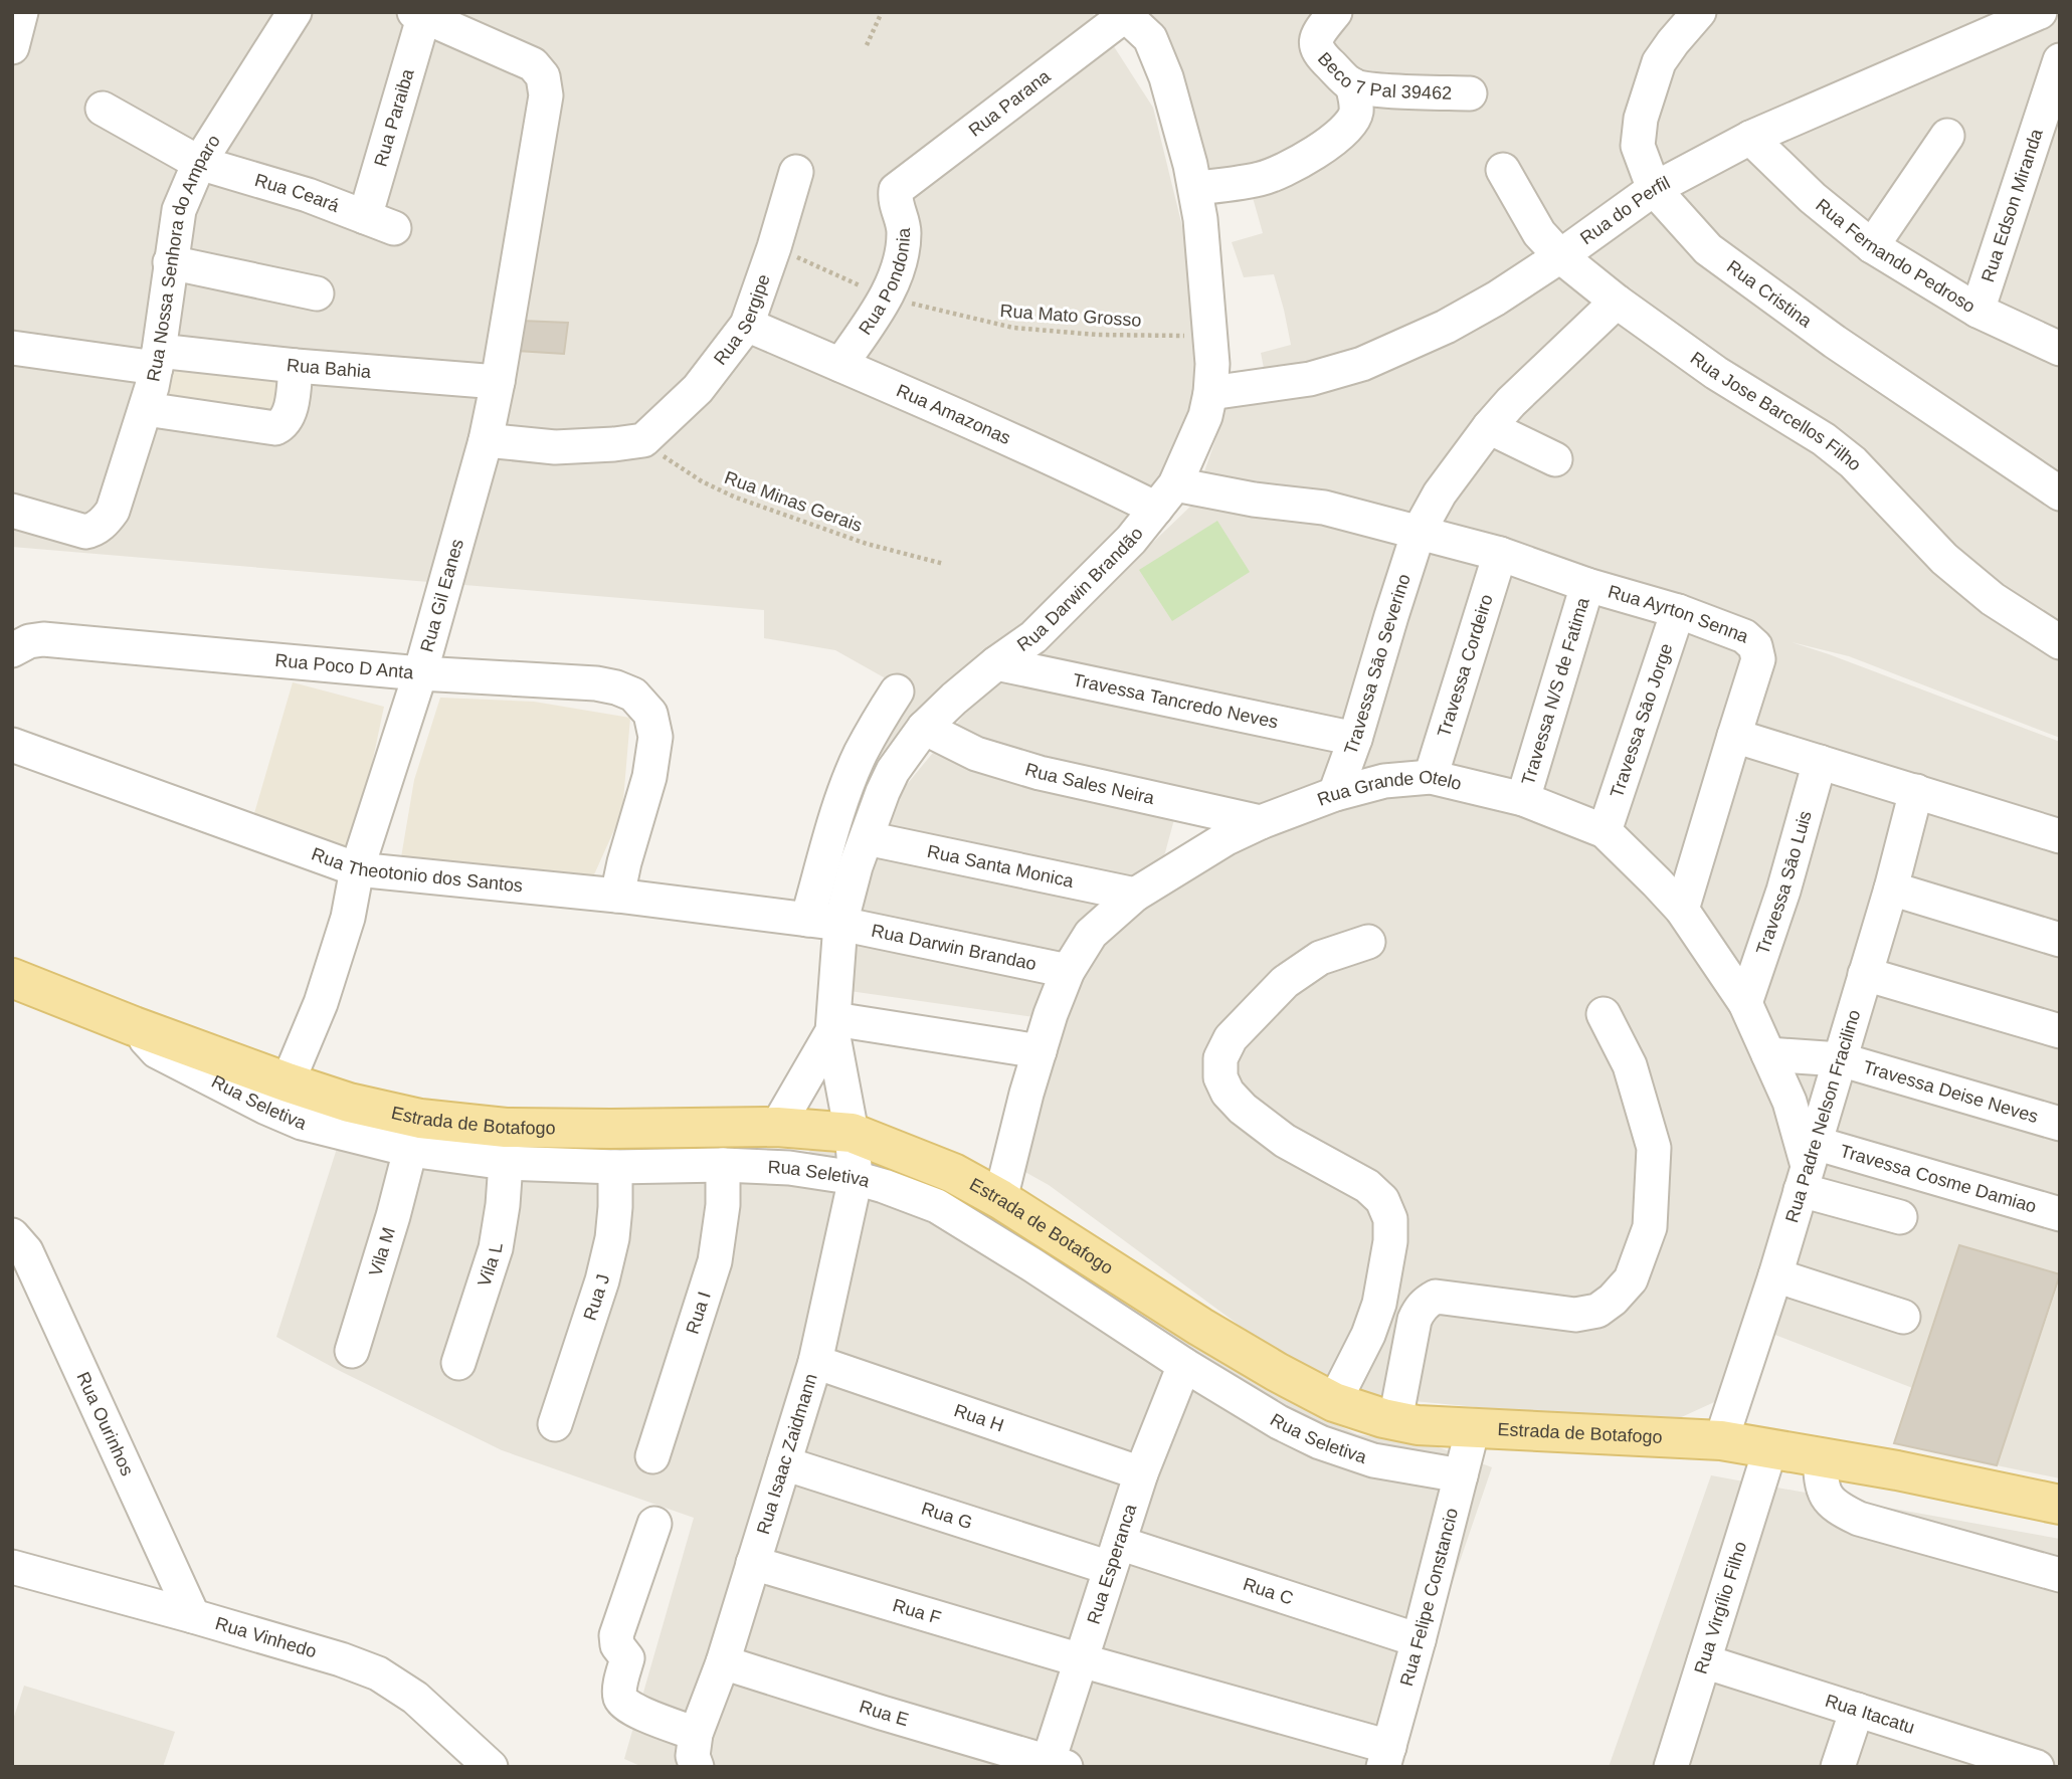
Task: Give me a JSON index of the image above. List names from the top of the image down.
{
  "streets": {
    "main road": ["Estrada de Botafogo"],
    "street": [
      "Beco 7 Pal 39462",
      "Rua Parana",
      "Rua Paraiba",
      "Rua Ceará",
      "Rua Edson Miranda",
      "Rua do Perfil",
      "Rua Fernando Pedroso",
      "Rua Nossa Senhora do Amparo",
      "Rua Pondonia",
      "Rua Cristina",
      "Rua Sergipe",
      "Rua Bahia",
      "Rua Jose Barcellos Filho",
      "Rua Amazonas",
      "Rua Darwin Brandão",
      "Rua Gil Eanes",
      "Rua Ayrton Senna",
      "Travessa Sāo Severino",
      "Travessa Cordeiro",
      "Rua Poco D Anta",
      "Travessa N/S de Fatima",
      "Travessa Tancredo Neves",
      "Travessa Sāo Jorge",
      "Rua Sales Neira",
      "Rua Grande Otelo",
      "Rua Santa Monica",
      "Rua Theotonio dos Santos",
      "Travessa Sāo Luis",
      "Rua Darwin Brandao",
      "Travessa Deise Neves",
      "Rua Seletiva",
      "Rua Padre Nelson Fracilino",
      "Travessa Cosme Damiao",
      "Vila M",
      "Vila L",
      "Rua J",
      "Rua I",
      "Rua H",
      "Rua Ourinhos",
      "Rua Isaac Zaidmann",
      "Rua G",
      "Rua Esperanca",
      "Rua C",
      "Rua Felipe Constancio",
      "Rua Virgílio Filho",
      "Rua F",
      "Rua Vinhedo",
      "Rua E",
      "Rua Itacatu"
    ],
    "path": ["Rua Mato Grosso", "Rua Minas Gerais"]
  },
  "crossings": [
    ["Rua Parana", "Rua Pondonia"],
    ["Rua Parana", "Rua Darwin Brandão"],
    ["Rua Paraiba", "Rua Ceará"],
    ["Rua Paraiba", "Rua Gil Eanes"],
    ["Rua Ceará", "Rua Nossa Senhora do Amparo"],
    ["Rua Edson Miranda", "Rua Fernando Pedroso"],
    ["Rua do Perfil", "Rua Fernando Pedroso"],
    ["Rua do Perfil", "Rua Cristina"],
    ["Rua do Perfil", "Rua Jose Barcellos Filho"],
    ["Rua do Perfil", "Rua Darwin Brandão"],
    ["Rua Nossa Senhora do Amparo", "Rua Bahia"],
    ["Rua Pondonia", "Rua Mato Grosso"],
    ["Rua Pondonia", "Rua Amazonas"],
    ["Rua Mato Grosso", "Rua Sergipe"],
    ["Rua Mato Grosso", "Rua Darwin Brandão"],
    ["Rua Sergipe", "Rua Amazonas"],
    ["Rua Sergipe", "Rua Minas Gerais"],
    ["Rua Bahia", "Rua Gil Eanes"],
    ["Rua Jose Barcellos Filho", "Travessa Sāo Severino"],
    ["Rua Amazonas", "Rua Darwin Brandão"],
    ["Rua Amazonas", "Rua Ayrton Senna"],
    ["Rua Darwin Brandão", "Rua Ayrton Senna"],
    ["Rua Darwin Brandão", "Travessa Tancredo Neves"],
    ["Rua Darwin Brandão", "Rua Sales Neira"],
    ["Rua Darwin Brandão", "Rua Santa Monica"],
    ["Rua Darwin Brandão", "Rua Theotonio dos Santos"],
    ["Rua Darwin Brandão", "Rua Darwin Brandao"],
    ["Rua Darwin Brandão", "Estrada de Botafogo"],
    ["Rua Gil Eanes", "Rua Poco D Anta"],
    ["Rua Gil Eanes", "Rua Theotonio dos Santos"],
    ["Rua Gil Eanes", "Estrada de Botafogo"],
    ["Rua Ayrton Senna", "Travessa Sāo Severino"],
    ["Rua Ayrton Senna", "Travessa Cordeiro"],
    ["Rua Ayrton Senna", "Travessa N/S de Fatima"],
    ["Rua Ayrton Senna", "Travessa Sāo Jorge"],
    ["Travessa Sāo Severino", "Travessa Tancredo Neves"],
    ["Travessa Sāo Severino", "Rua Grande Otelo"],
    ["Travessa Cordeiro", "Rua Grande Otelo"],
    ["Rua Poco D Anta", "Rua Theotonio dos Santos"],
    ["Travessa N/S de Fatima", "Rua Grande Otelo"],
    ["Travessa Sāo Jorge", "Rua Grande Otelo"],
    ["Rua Sales Neira", "Rua Grande Otelo"],
    ["Rua Grande Otelo", "Rua Santa Monica"],
    ["Rua Grande Otelo", "Travessa Sāo Luis"],
    ["Rua Grande Otelo", "Rua Darwin Brandao"],
    ["Rua Grande Otelo", "Travessa Deise Neves"],
    ["Rua Grande Otelo", "Rua Padre Nelson Fracilino"],
    ["Rua Grande Otelo", "Estrada de Botafogo"],
    ["Rua Grande Otelo", "Travessa Cosme Damiao"],
    ["Rua Theotonio dos Santos", "Rua Darwin Brandao"],
    ["Travessa Deise Neves", "Rua Padre Nelson Fracilino"],
    ["Rua Seletiva", "Estrada de Botafogo"],
    ["Rua Seletiva", "Vila M"],
    ["Rua Seletiva", "Vila L"],
    ["Rua Seletiva", "Rua J"],
    ["Rua Seletiva", "Rua I"],
    ["Rua Seletiva", "Rua Isaac Zaidmann"],
    ["Rua Seletiva", "Rua Esperanca"],
    ["Rua Seletiva", "Rua Felipe Constancio"],
    ["Rua Padre Nelson Fracilino", "Estrada de Botafogo"],
    ["Rua Padre Nelson Fracilino", "Travessa Cosme Damiao"],
    ["Estrada de Botafogo", "Rua Isaac Zaidmann"],
    ["Estrada de Botafogo", "Rua Felipe Constancio"],
    ["Estrada de Botafogo", "Rua Virgílio Filho"],
    ["Rua H", "Rua Isaac Zaidmann"],
    ["Rua H", "Rua Esperanca"],
    ["Rua Ourinhos", "Rua Vinhedo"],
    ["Rua Isaac Zaidmann", "Rua G"],
    ["Rua Isaac Zaidmann", "Rua F"],
    ["Rua Isaac Zaidmann", "Rua E"],
    ["Rua G", "Rua Esperanca"],
    ["Rua G", "Rua C"],
    ["Rua Esperanca", "Rua C"],
    ["Rua Esperanca", "Rua F"],
    ["Rua Esperanca", "Rua E"],
    ["Rua C", "Rua Felipe Constancio"],
    ["Rua Felipe Constancio", "Rua F"],
    ["Rua Virgílio Filho", "Rua Itacatu"]
  ]
}
